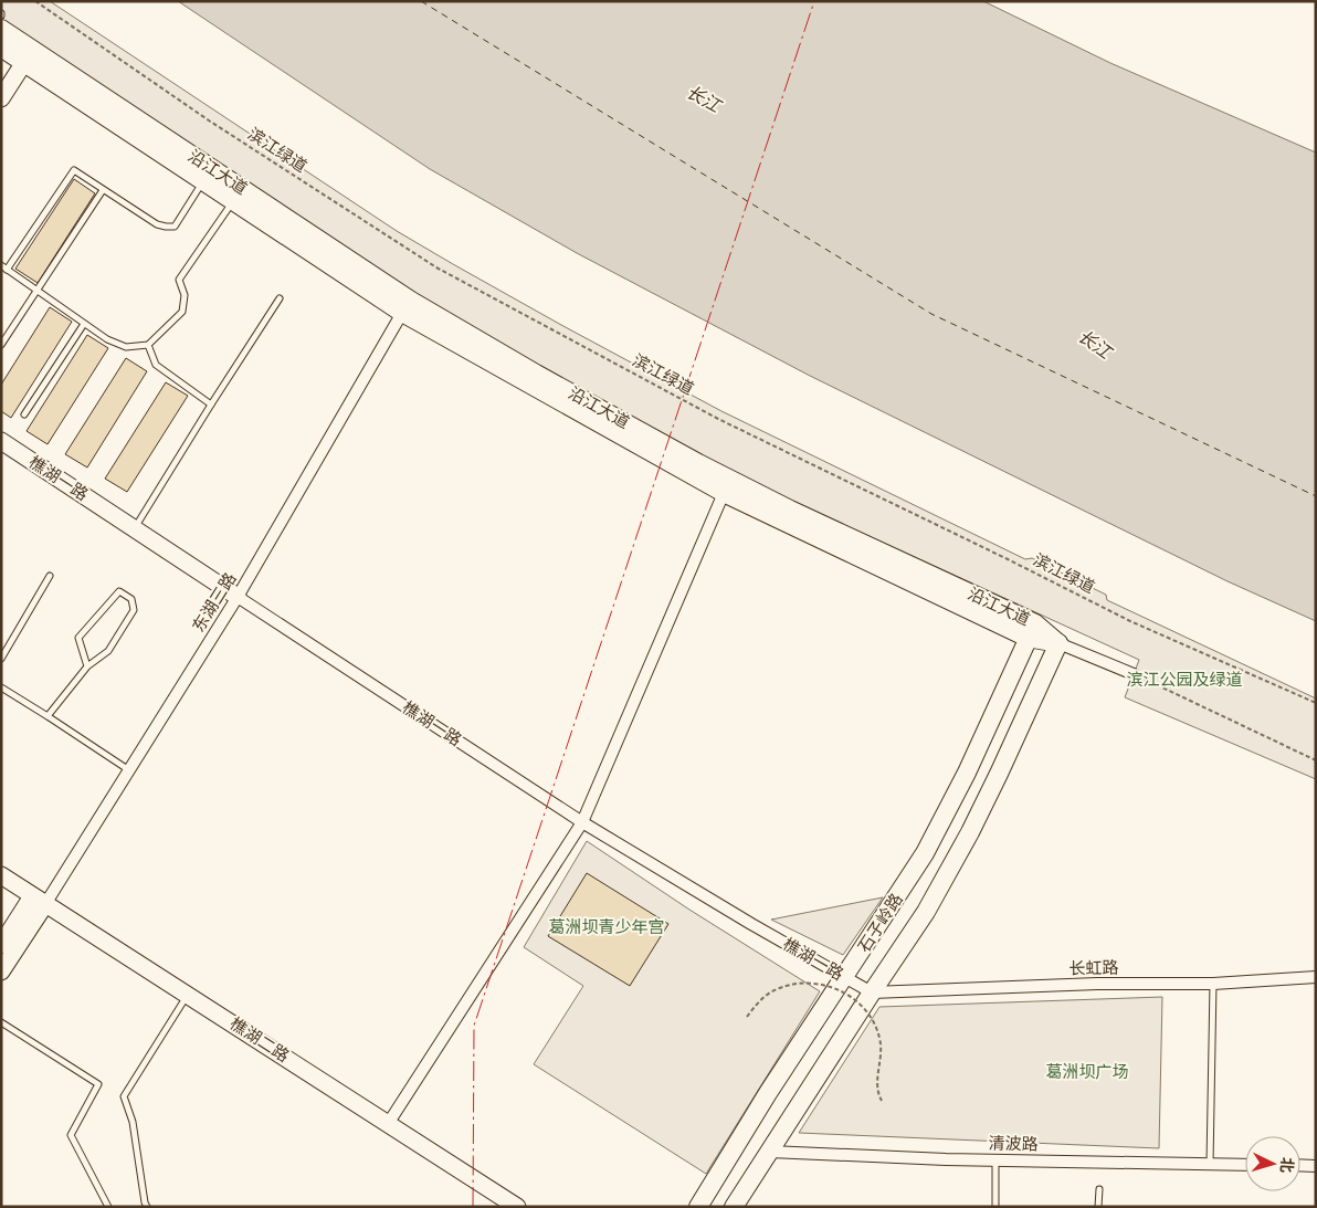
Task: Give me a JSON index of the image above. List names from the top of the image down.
{
  "streets": {
    "main road": [
      "沿江大道",
      "樵湖一路",
      "石子岭路",
      "樵湖二路"
    ],
    "street": ["东湖三路", "长虹路", "清波路"],
    "path": ["滨江绿道"]
  },
  "crossings": [
    ["沿江大道", "东湖三路"],
    ["沿江大道", "石子岭路"],
    ["樵湖一路", "东湖三路"],
    ["樵湖一路", "石子岭路"],
    ["樵湖一路", "长虹路"],
    ["东湖三路", "樵湖二路"],
    ["石子岭路", "长虹路"],
    ["石子岭路", "清波路"]
  ],
  "water": ["长江"],
  "parks": ["滨江公园及绿道", "葛洲坝青少年宫", "葛洲坝广场"],
  "north": "right"
}
